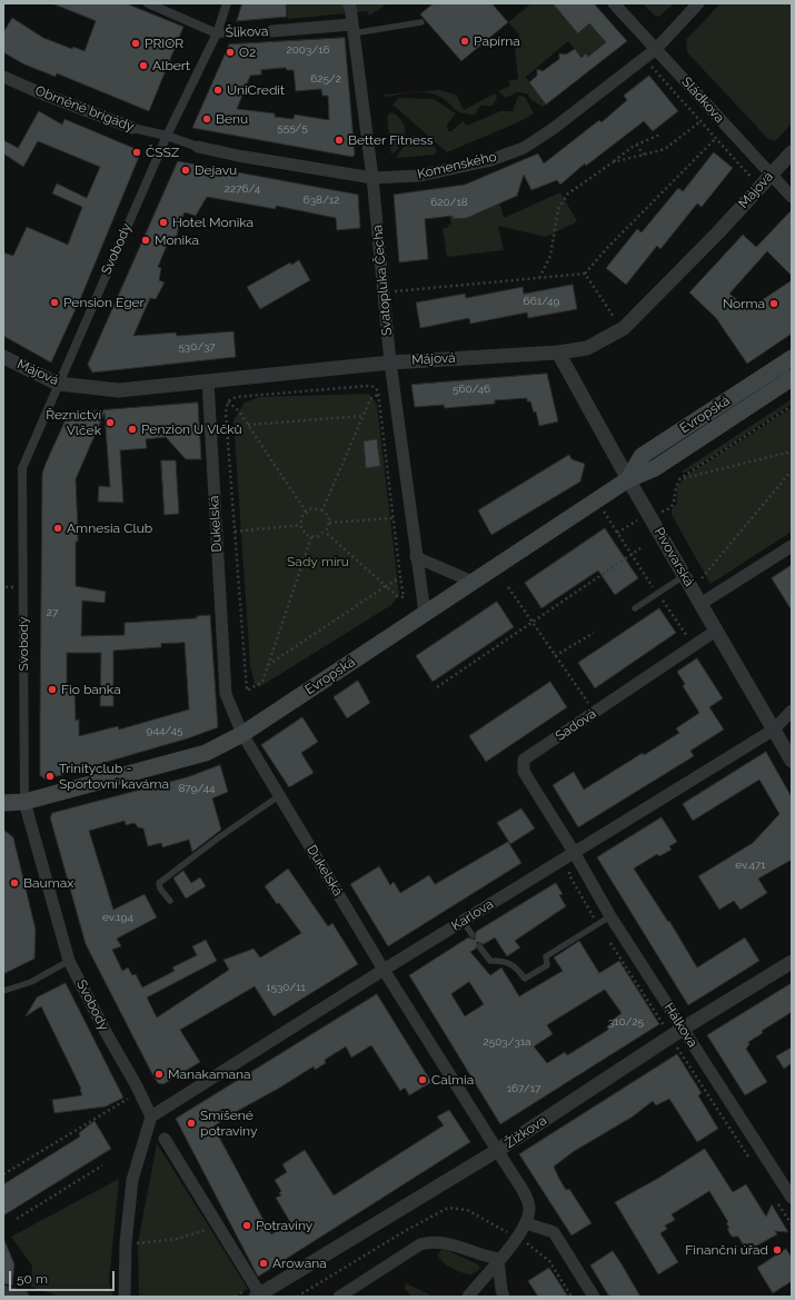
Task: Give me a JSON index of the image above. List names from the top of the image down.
{
  "streets": {
    "main road": ["Evropská"],
    "street": [
      "Šlikova",
      "Sládkova",
      "Obrněné brigády",
      "Komenského",
      "Májová",
      "Svobody",
      "Svatopluka Čecha",
      "Dukelská",
      "Pivovarská",
      "Sadová",
      "Karlova",
      "Hálkova",
      "Žižkova"
    ]
  },
  "crossings": [
    ["Šlikova", "Svobody"],
    ["Šlikova", "Svatopluka Čecha"],
    ["Sládkova", "Komenského"],
    ["Sládkova", "Májová"],
    ["Obrněné brigády", "Komenského"],
    ["Obrněné brigády", "Svobody"],
    ["Komenského", "Svobody"],
    ["Komenského", "Svatopluka Čecha"],
    ["Májová", "Svobody"],
    ["Májová", "Svatopluka Čecha"],
    ["Májová", "Dukelská"],
    ["Májová", "Pivovarská"],
    ["Svobody", "Evropská"],
    ["Svobody", "Karlova"],
    ["Svatopluka Čecha", "Evropská"],
    ["Evropská", "Dukelská"],
    ["Evropská", "Pivovarská"],
    ["Dukelská", "Karlova"],
    ["Dukelská", "Žižkova"],
    ["Pivovarská", "Sadová"],
    ["Pivovarská", "Karlova"],
    ["Sadová", "Karlova"],
    ["Sadová", "Hálkova"],
    ["Karlova", "Hálkova"],
    ["Hálkova", "Žižkova"]
  ],
  "parks": ["Sady míru"],
  "places": [
    "Papírna",
    "PRIOR",
    "O2",
    "Albert",
    "UniCredit",
    "Benu",
    "Better Fitness",
    "ČSSZ",
    "Dejavu",
    "Hotel Monika",
    "Monika",
    "Pension Eger",
    "Norma",
    "Řeznictví Vlček",
    "Penzion U Vlčků",
    "Amnesia Club",
    "Fio banka",
    "Trinityclub - Sportovní kavárna",
    "Baumax",
    "Manakamana",
    "Calmia",
    "Smíšené potraviny",
    "Potraviny",
    "Finanční úřad",
    "Arowana"
  ],
  "house_numbers": [
    "2003/16",
    "625/2",
    "555/5",
    "2276/4",
    "638/12",
    "620/18",
    "661/49",
    "530/37",
    "560/46",
    "27",
    "944/45",
    "879/44",
    "ev.471",
    "ev.194",
    "1530/11",
    "310/25",
    "2503/31a",
    "167/17"
  ],
  "scale_bar": "50 m"
}
